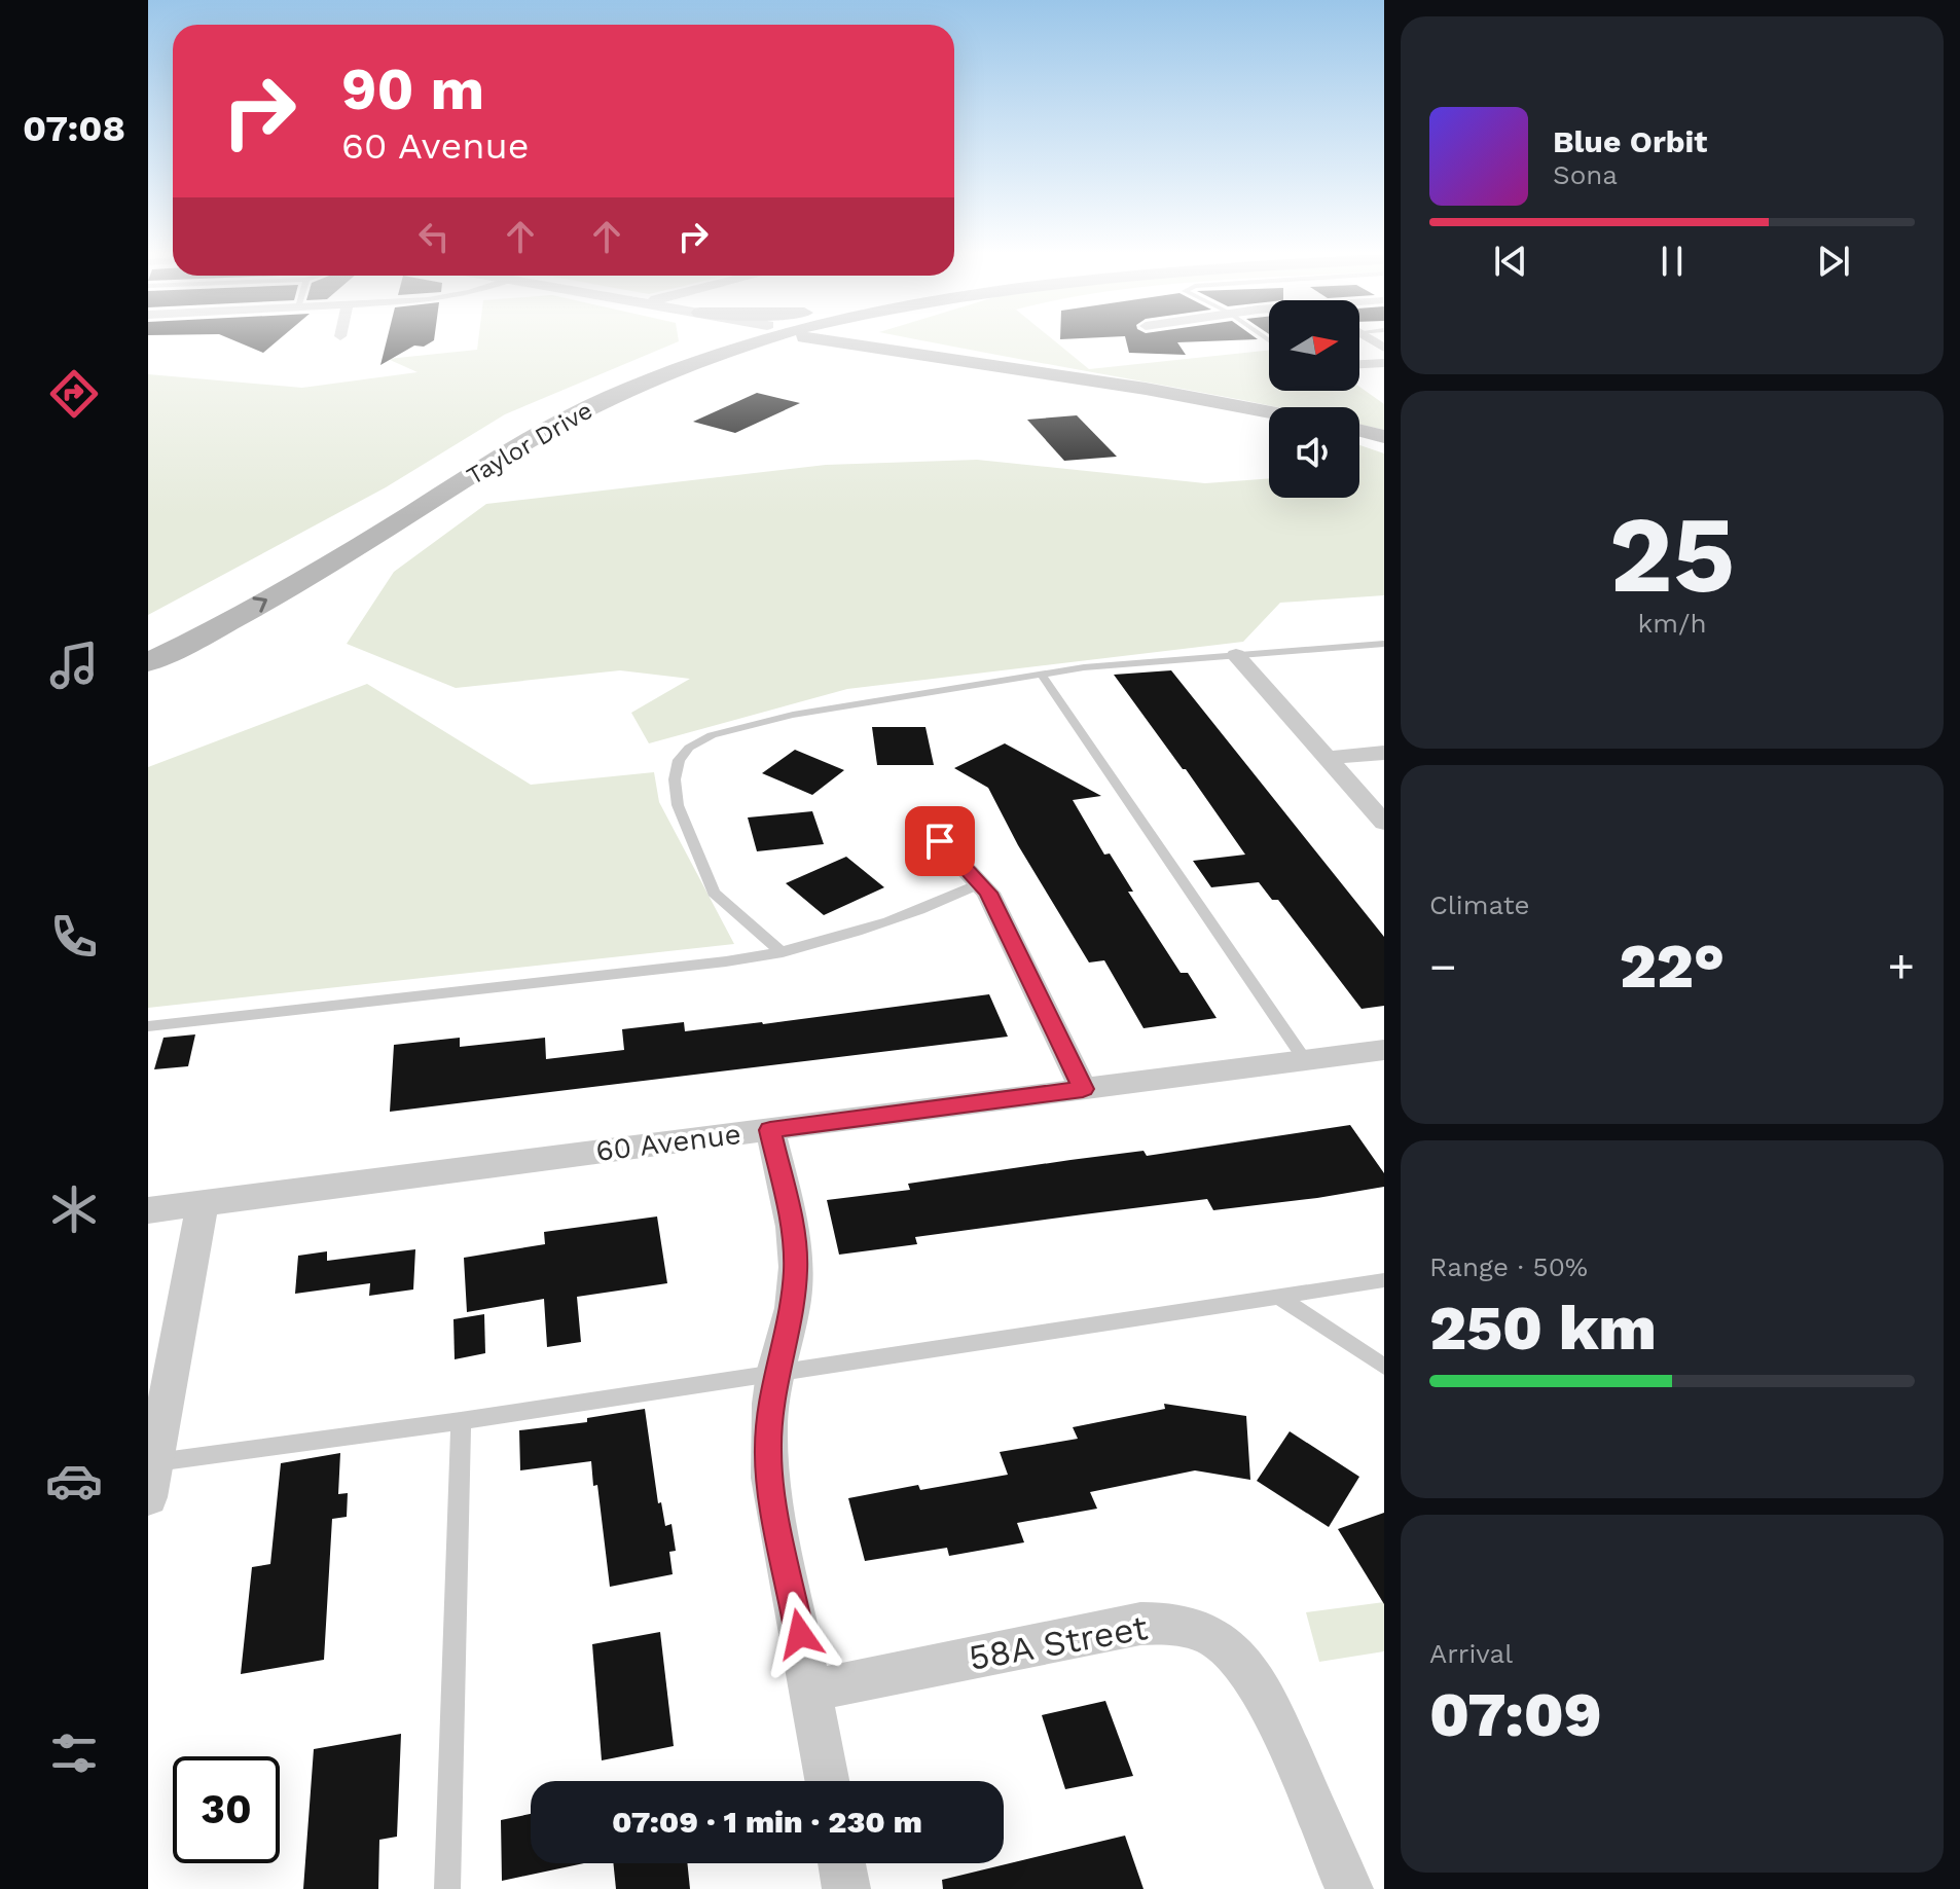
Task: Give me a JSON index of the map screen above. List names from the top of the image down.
{
  "streets": {
    "main road": ["Taylor Drive"],
    "street": ["60 Avenue", "58A Street"]
  },
  "north": "right",
  "page": {
    "tabs": "07:08",
    "turn": ["90 m", "60 Avenue"],
    "song": ["Blue Orbit", "Sona"],
    "tile": [
      ["25", "km/h"],
      "Climate",
      ["Range · 50%", "250 km"],
      ["Arrival", "07:09"]
    ],
    "heat": ["−", "22°", "+"],
    "limit": "30",
    "trip": "07:09 · 1 min · 230 m"
  }
}
